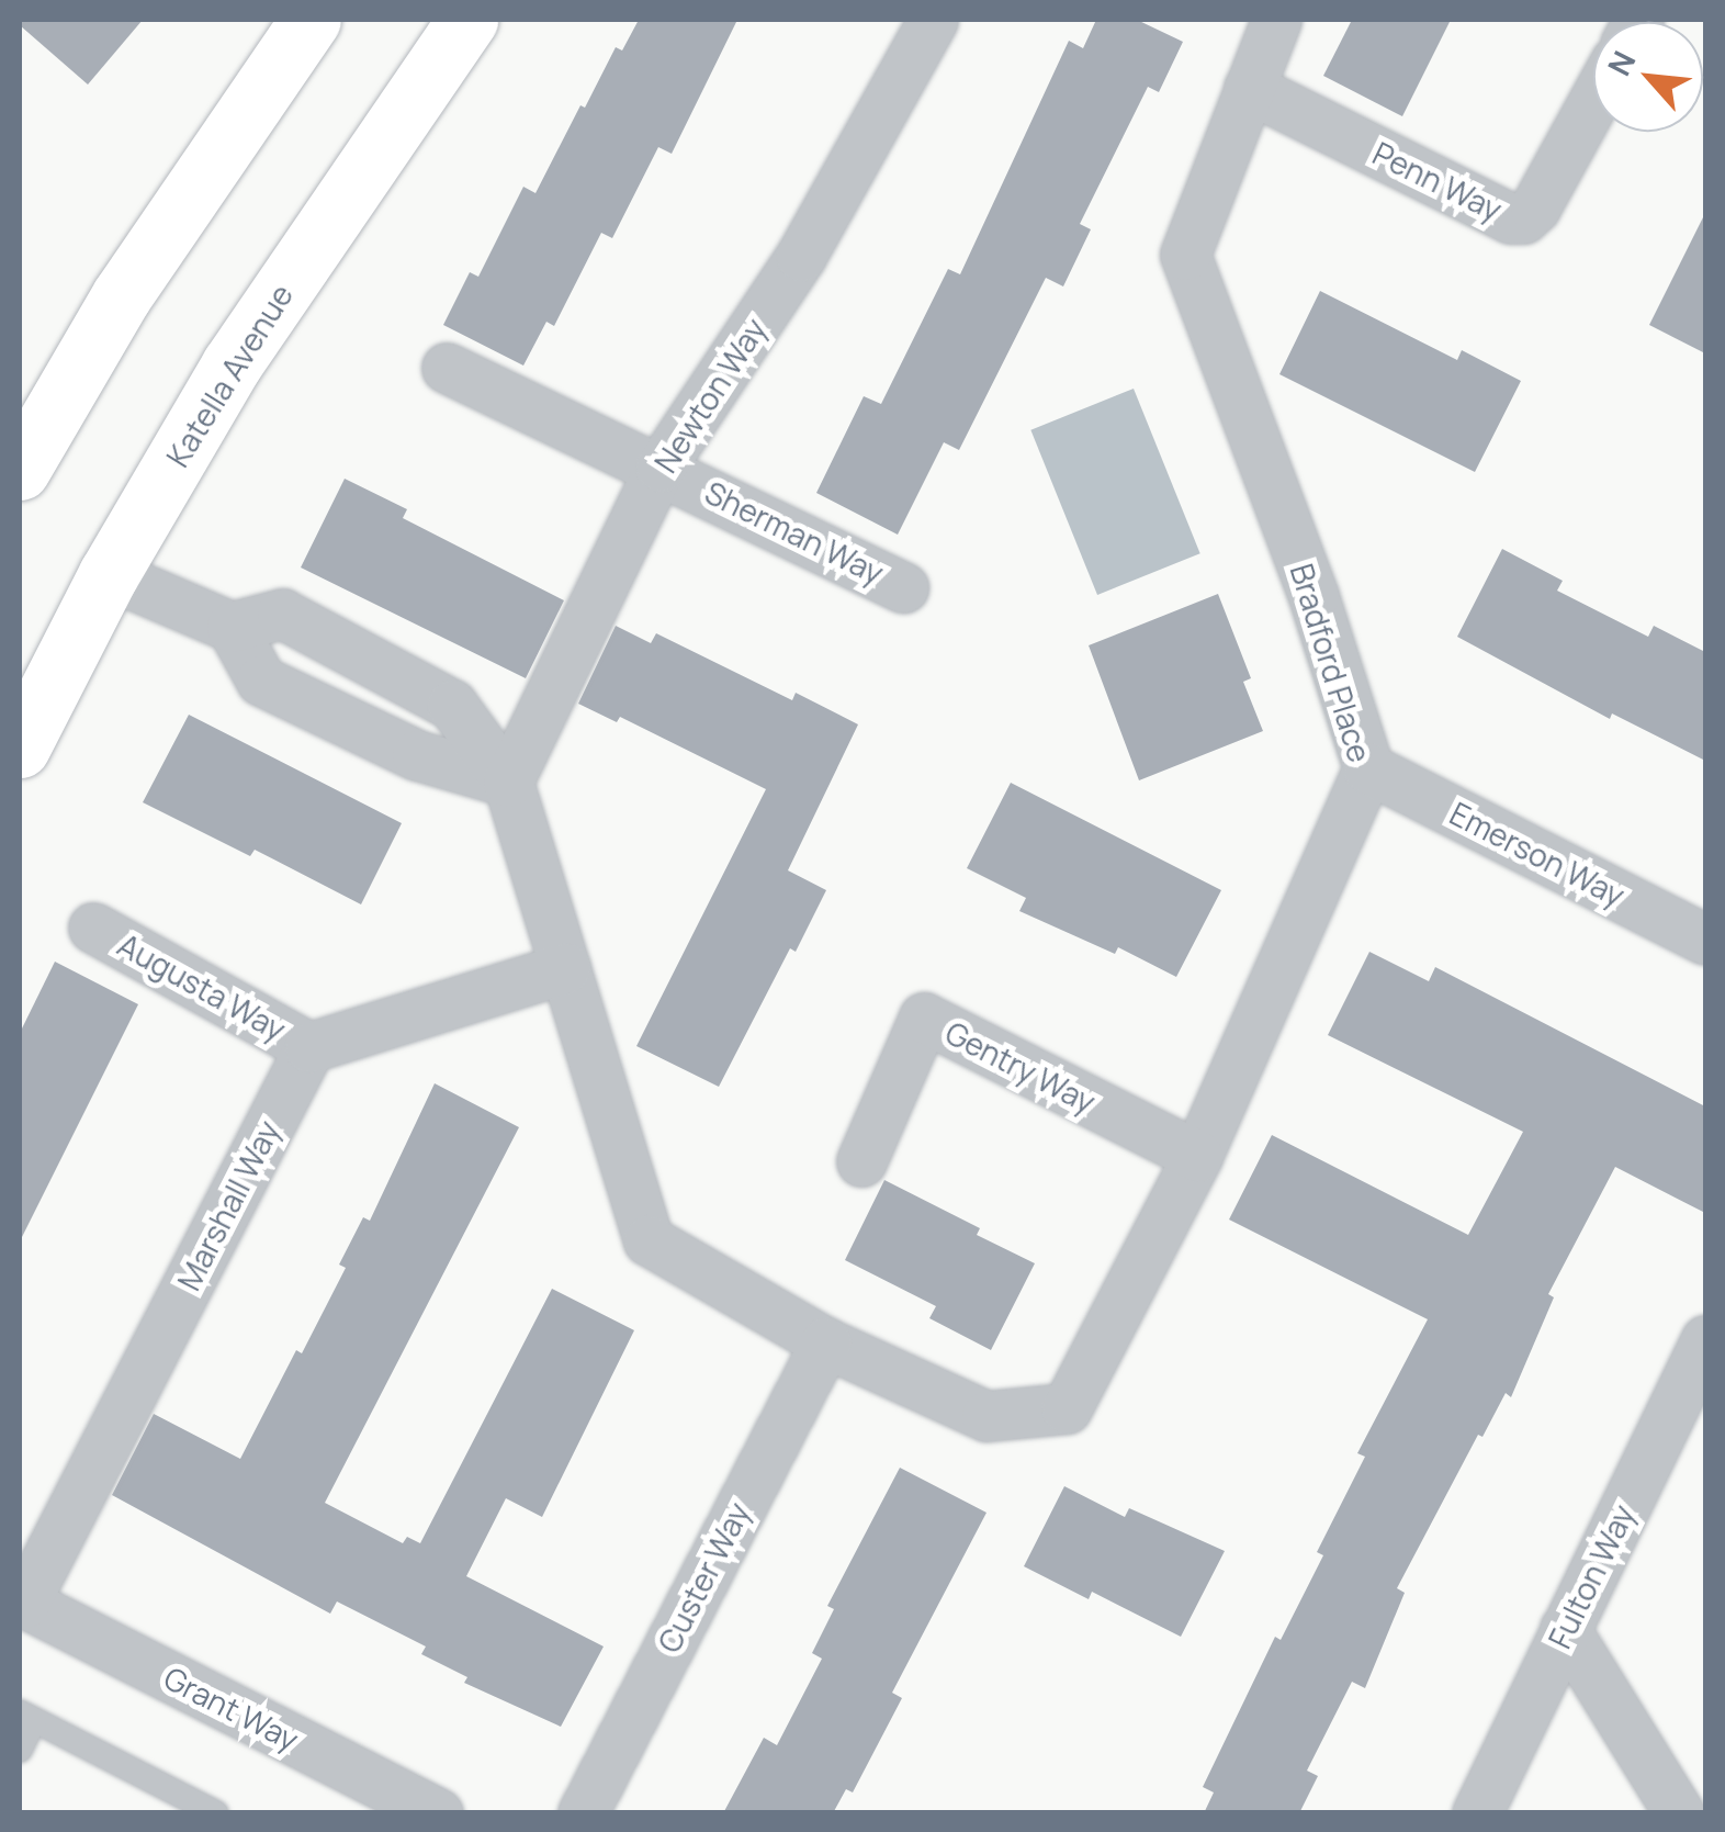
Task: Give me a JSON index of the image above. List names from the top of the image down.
{
  "streets": {
    "main road": ["Katella Avenue"],
    "street": [
      "Penn Way",
      "Newton Way",
      "Sherman Way",
      "Bradford Place",
      "Emerson Way",
      "Augusta Way",
      "Gentry Way",
      "Marshall Way",
      "Fulton Way",
      "Custer Way",
      "Grant Way"
    ]
  },
  "crossings": [
    ["Penn Way", "Bradford Place"],
    ["Newton Way", "Sherman Way"],
    ["Bradford Place", "Emerson Way"],
    ["Bradford Place", "Gentry Way"],
    ["Bradford Place", "Custer Way"],
    ["Augusta Way", "Marshall Way"],
    ["Marshall Way", "Grant Way"]
  ],
  "north": "top left"
}
